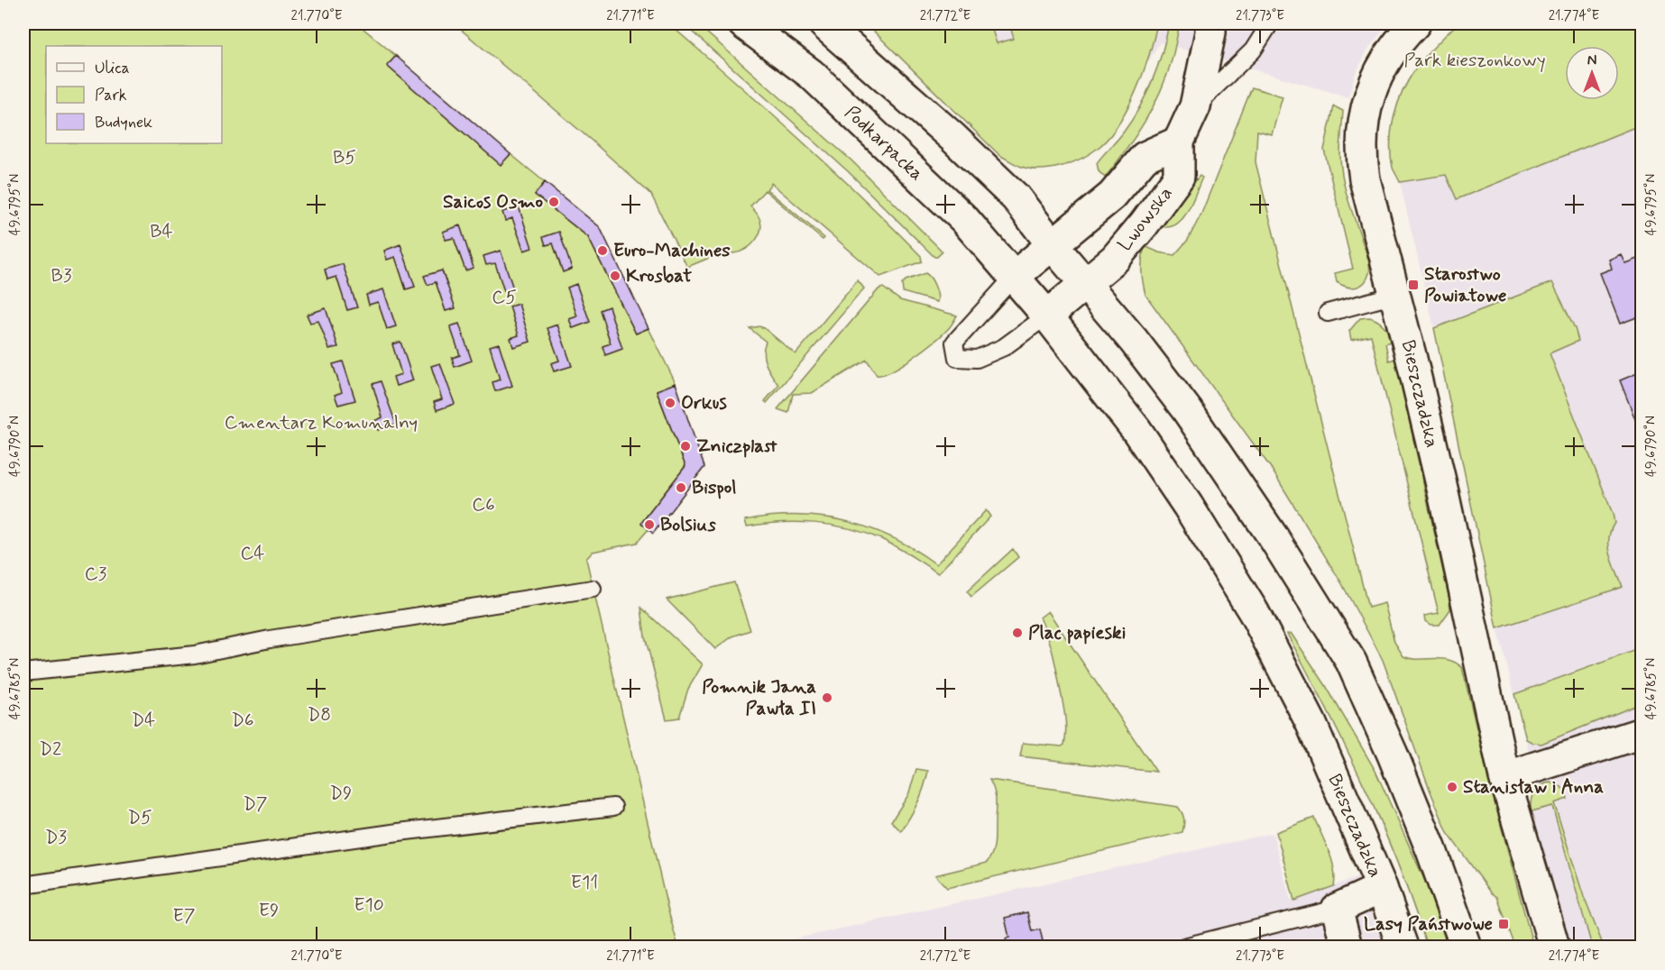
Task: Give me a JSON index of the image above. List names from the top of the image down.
{
  "streets": {
    "main road": ["Podkarpacka", "Lwowska", "Bieszczadzka"]
  },
  "crossings": [
    ["Podkarpacka", "Lwowska"],
    ["Podkarpacka", "Bieszczadzka"],
    ["Lwowska", "Bieszczadzka"]
  ],
  "parks": [
    "Park kieszonkowy",
    "B5",
    "B4",
    "B3",
    "C5",
    "Cmentarz Komunalny",
    "C6",
    "C4",
    "C3",
    "D8",
    "D4",
    "D6",
    "D2",
    "D9",
    "D7",
    "D5",
    "D3",
    "E11",
    "E10",
    "E9",
    "E7"
  ],
  "places": {
    "other": [
      "Saicos Osmo",
      "Euro-Machines",
      "Krosbat",
      "Orkus",
      "Zniczplast",
      "Bispol",
      "Bolsius",
      "Plac papieski",
      "Pomnik Jana Pawła II",
      "Stanisław i Anna"
    ],
    "transit": ["Starostwo Powiatowe", "Lasy Państwowe"]
  },
  "legend": ["Ulica", "Park", "Budynek"],
  "north": "top",
  "coordinates": [
    "21.770°E",
    "21.771°E",
    "21.772°E",
    "21.773°E",
    "21.774°E",
    "49.6795°N",
    "49.6790°N",
    "49.6785°N"
  ]
}
